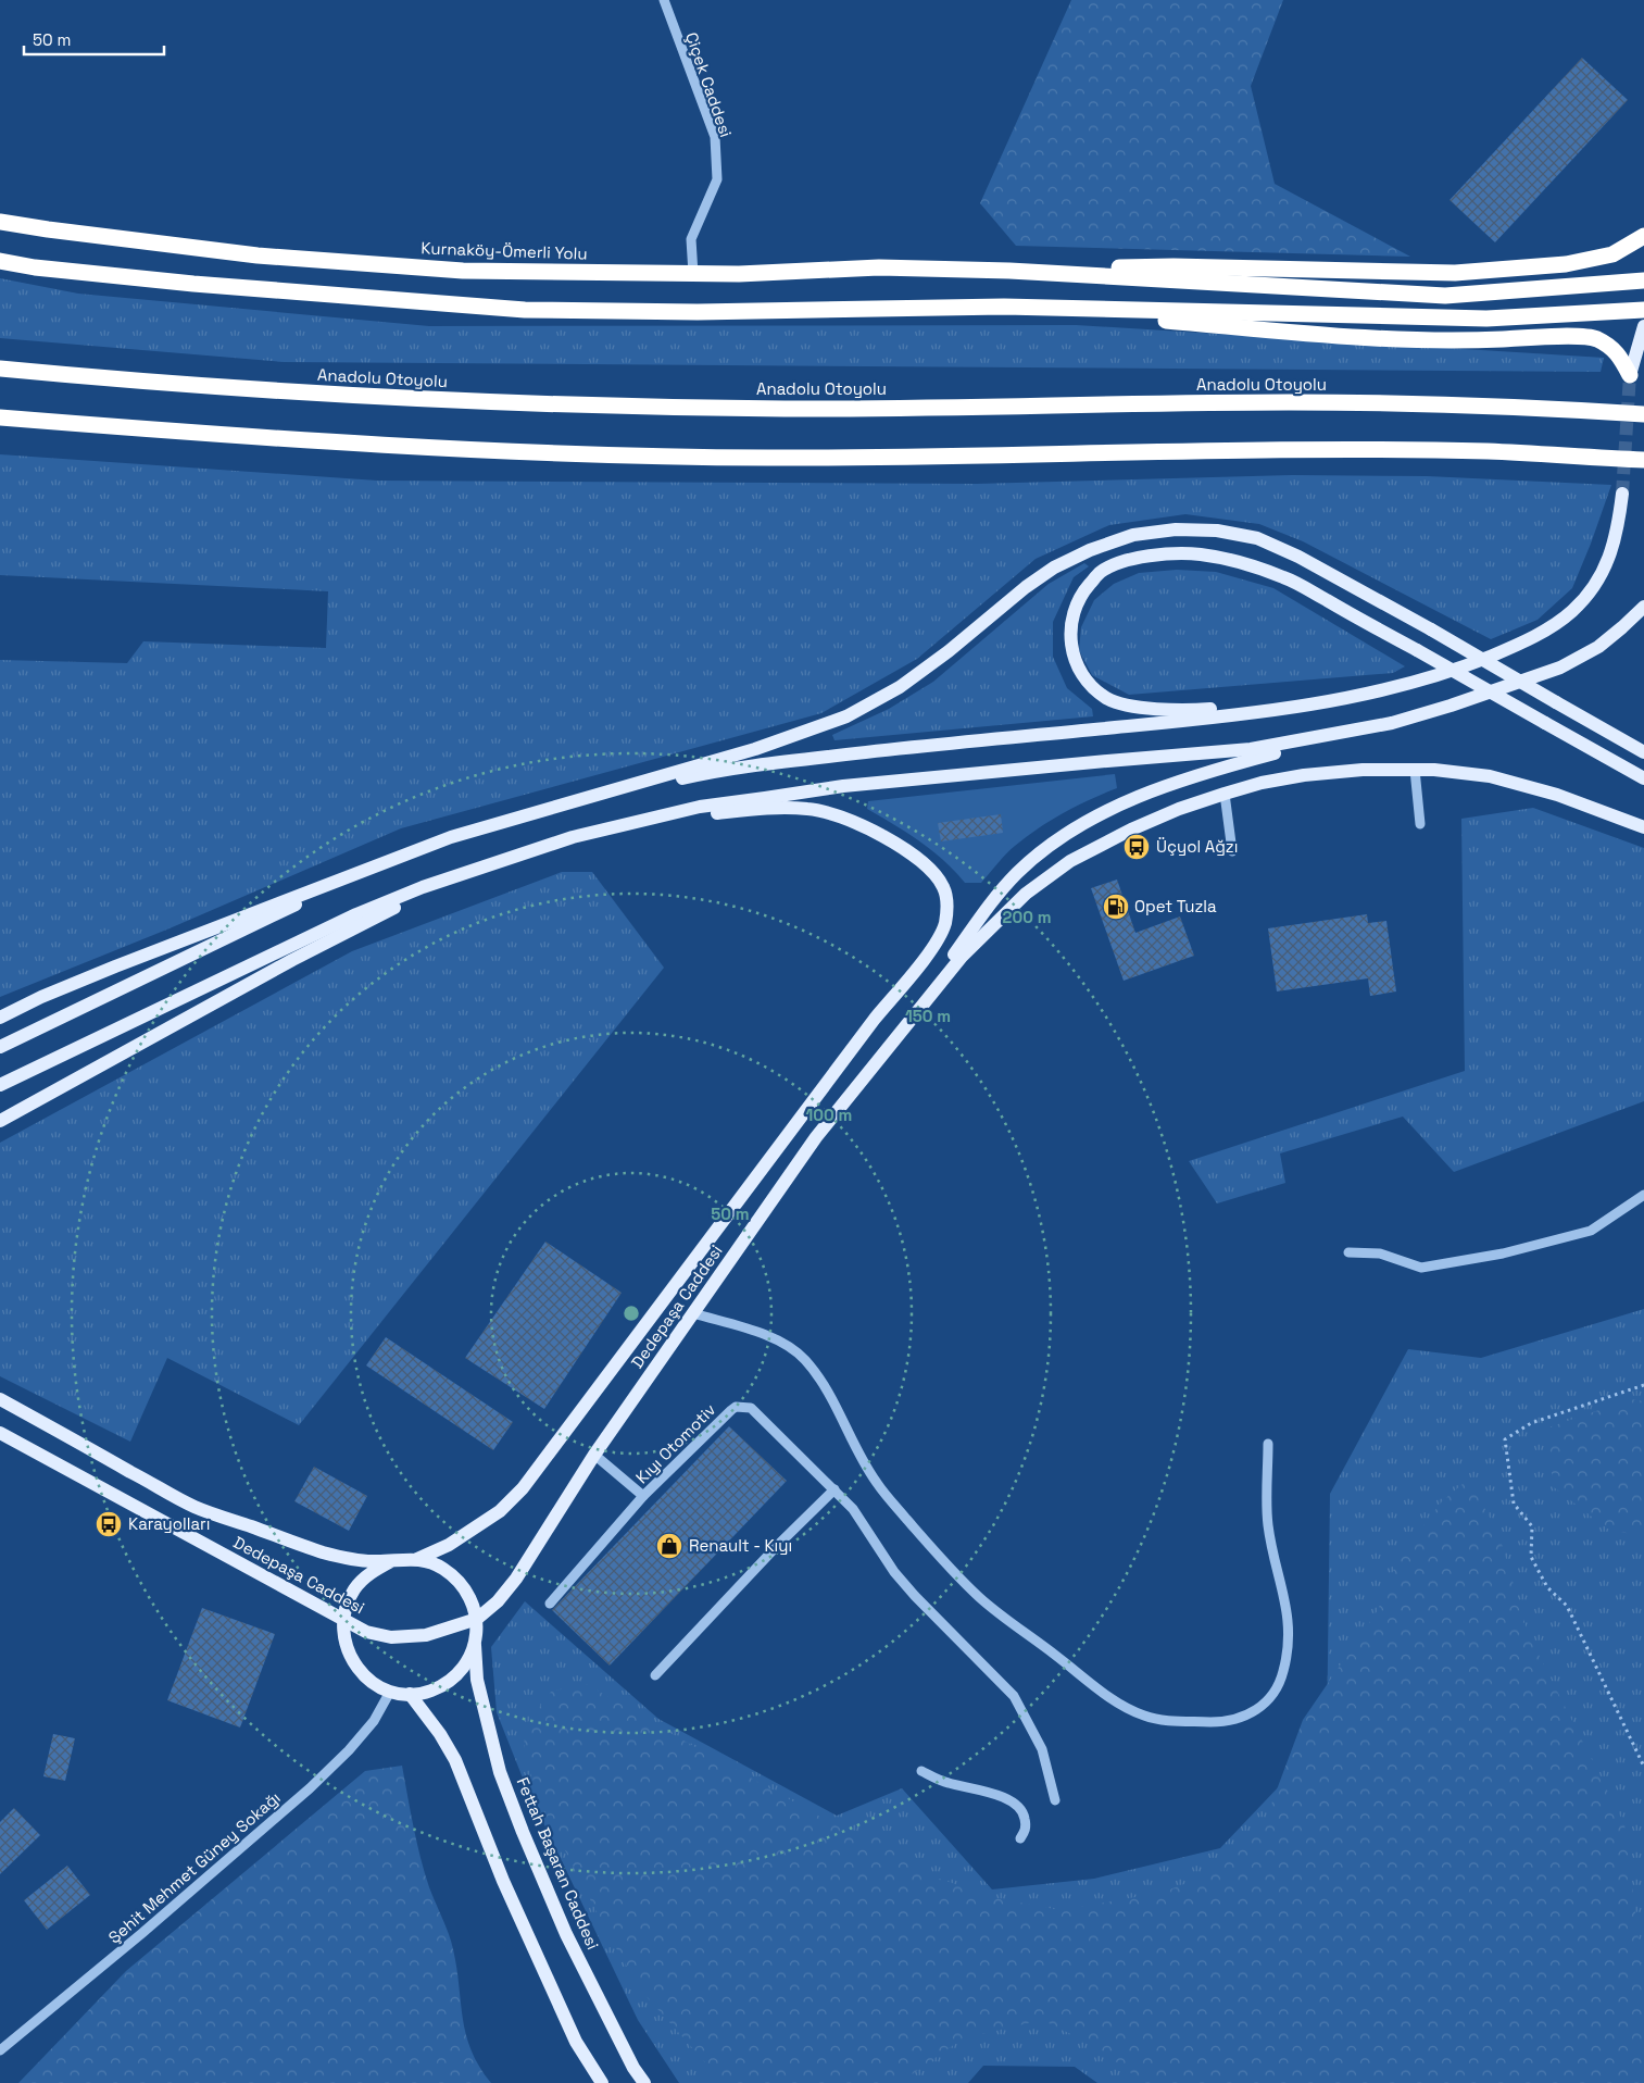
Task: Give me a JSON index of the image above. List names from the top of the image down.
{
  "streets": {
    "highway": ["Kurnaköy-Ömerli Yolu", "Anadolu Otoyolu"],
    "main road": ["Dedepaşa Caddesi", "Fettah Başaran Caddesi"],
    "street": ["Çiçek Caddesi", "Kıyı Otomotiv", "Şehit Mehmet Güney Sokağı"]
  },
  "crossings": [
    ["Çiçek Caddesi", "Kurnaköy-Ömerli Yolu"],
    ["Dedepaşa Caddesi", "Kıyı Otomotiv"]
  ],
  "places": {
    "bus stop": ["Üçyol Ağzı", "Karayolları"],
    "fuel station": ["Opet Tuzla"],
    "shop": ["Renault - Kıyı"]
  },
  "scale_bar": "50 m",
  "rings": [
    "200 m",
    "150 m",
    "100 m",
    "50 m"
  ]
}
